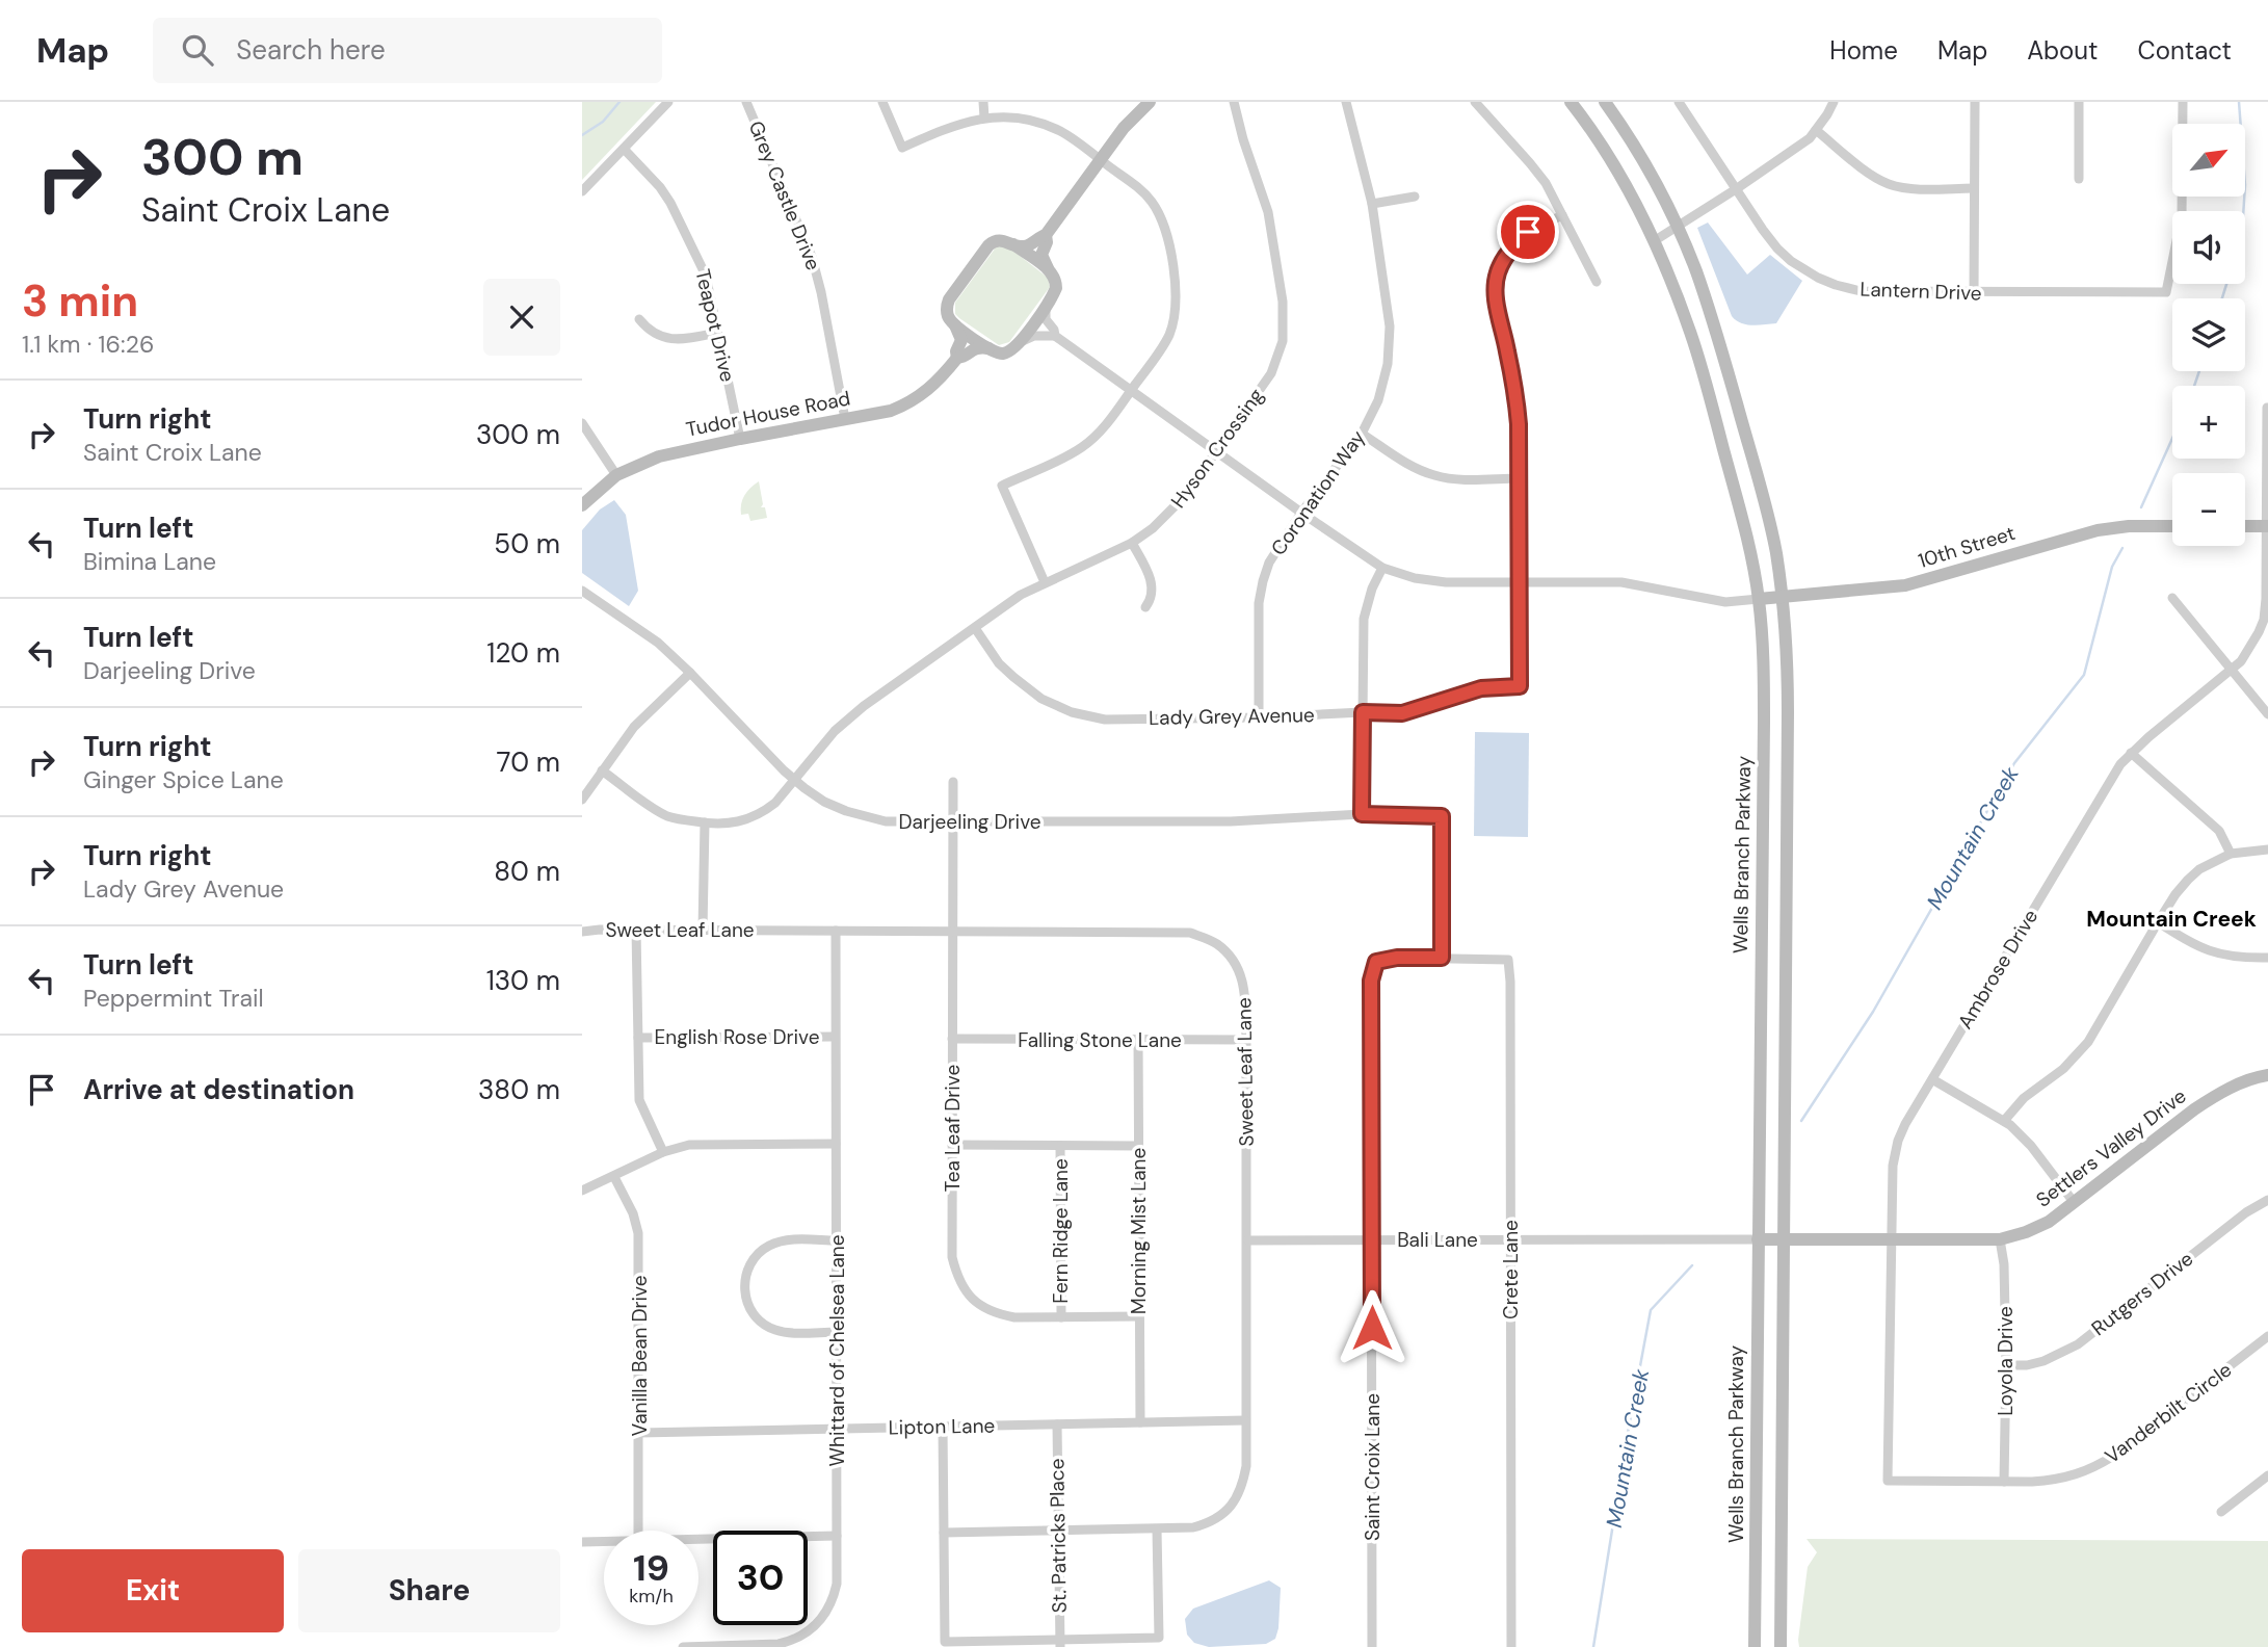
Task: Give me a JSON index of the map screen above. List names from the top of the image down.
{
  "streets": {
    "main road": [
      "Tudor House Road",
      "10th Street",
      "Wells Branch Parkway",
      "Settlers Valley Drive"
    ],
    "street": [
      "Grey Castle Drive",
      "Lantern Drive",
      "Teapot Drive",
      "Hyson Crossing",
      "Coronation Way",
      "Lady Grey Avenue",
      "Darjeeling Drive",
      "Sweet Leaf Lane",
      "Ambrose Drive",
      "English Rose Drive",
      "Falling Stone Lane",
      "Tea Leaf Drive",
      "Fern Ridge Lane",
      "Morning Mist Lane",
      "Bali Lane",
      "Crete Lane",
      "Rutgers Drive",
      "Whittard of Chelsea Lane",
      "Vanilla Bean Drive",
      "Loyola Drive",
      "Vanderbilt Circle",
      "Lipton Lane",
      "Saint Croix Lane",
      "St. Patricks Place"
    ]
  },
  "crossings": [
    ["Grey Castle Drive", "Tudor House Road"],
    ["Teapot Drive", "Tudor House Road"],
    ["Hyson Crossing", "Lady Grey Avenue"],
    ["Hyson Crossing", "Darjeeling Drive"],
    ["Coronation Way", "Lady Grey Avenue"],
    ["10th Street", "Wells Branch Parkway"],
    ["Darjeeling Drive", "Tea Leaf Drive"],
    ["Darjeeling Drive", "Crete Lane"],
    ["Darjeeling Drive", "Saint Croix Lane"],
    ["Wells Branch Parkway", "Settlers Valley Drive"],
    ["Wells Branch Parkway", "Bali Lane"],
    ["Sweet Leaf Lane", "Falling Stone Lane"],
    ["Sweet Leaf Lane", "Tea Leaf Drive"],
    ["Sweet Leaf Lane", "Bali Lane"],
    ["Sweet Leaf Lane", "Whittard of Chelsea Lane"],
    ["Sweet Leaf Lane", "Lipton Lane"],
    ["Sweet Leaf Lane", "St. Patricks Place"],
    ["Ambrose Drive", "Settlers Valley Drive"],
    ["Ambrose Drive", "Vanderbilt Circle"],
    ["English Rose Drive", "Whittard of Chelsea Lane"],
    ["Falling Stone Lane", "Tea Leaf Drive"],
    ["Falling Stone Lane", "Morning Mist Lane"],
    ["Tea Leaf Drive", "Fern Ridge Lane"],
    ["Tea Leaf Drive", "Morning Mist Lane"],
    ["Settlers Valley Drive", "Bali Lane"],
    ["Settlers Valley Drive", "Loyola Drive"],
    ["Morning Mist Lane", "Lipton Lane"],
    ["Bali Lane", "Crete Lane"],
    ["Bali Lane", "Saint Croix Lane"],
    ["Crete Lane", "Saint Croix Lane"],
    ["Rutgers Drive", "Loyola Drive"],
    ["Whittard of Chelsea Lane", "Lipton Lane"],
    ["Vanilla Bean Drive", "Lipton Lane"],
    ["Loyola Drive", "Vanderbilt Circle"],
    ["Lipton Lane", "St. Patricks Place"]
  ],
  "districts": ["Mountain Creek"],
  "water": ["Mountain Creek"],
  "north": "top right",
  "page": {
    "header": "Map",
    "search": "Search here",
    "nav": [
      "Home",
      "Map",
      "About",
      "Contact"
    ],
    "turn": ["300 m", "Saint Croix Lane"],
    "map_buttons": ["+", "−"],
    "heading": ["3 min", "1.1 km · 16:26"],
    "list": [
      {
        "name": "Turn right",
        "note": "Saint Croix Lane",
        "value": "300 m"
      },
      {
        "name": "Turn left",
        "note": "Bimina Lane",
        "value": "50 m"
      },
      {
        "name": "Turn left",
        "note": "Darjeeling Drive",
        "value": "120 m"
      },
      {
        "name": "Turn right",
        "note": "Ginger Spice Lane",
        "value": "70 m"
      },
      {
        "name": "Turn right",
        "note": "Lady Grey Avenue",
        "value": "80 m"
      },
      {
        "name": "Turn left",
        "note": "Peppermint Trail",
        "value": "130 m"
      },
      {
        "name": "Arrive at destination",
        "value": "380 m"
      }
    ],
    "speed": "19 km/h",
    "limit": "30",
    "buttons": ["Exit", "Share"]
  }
}
